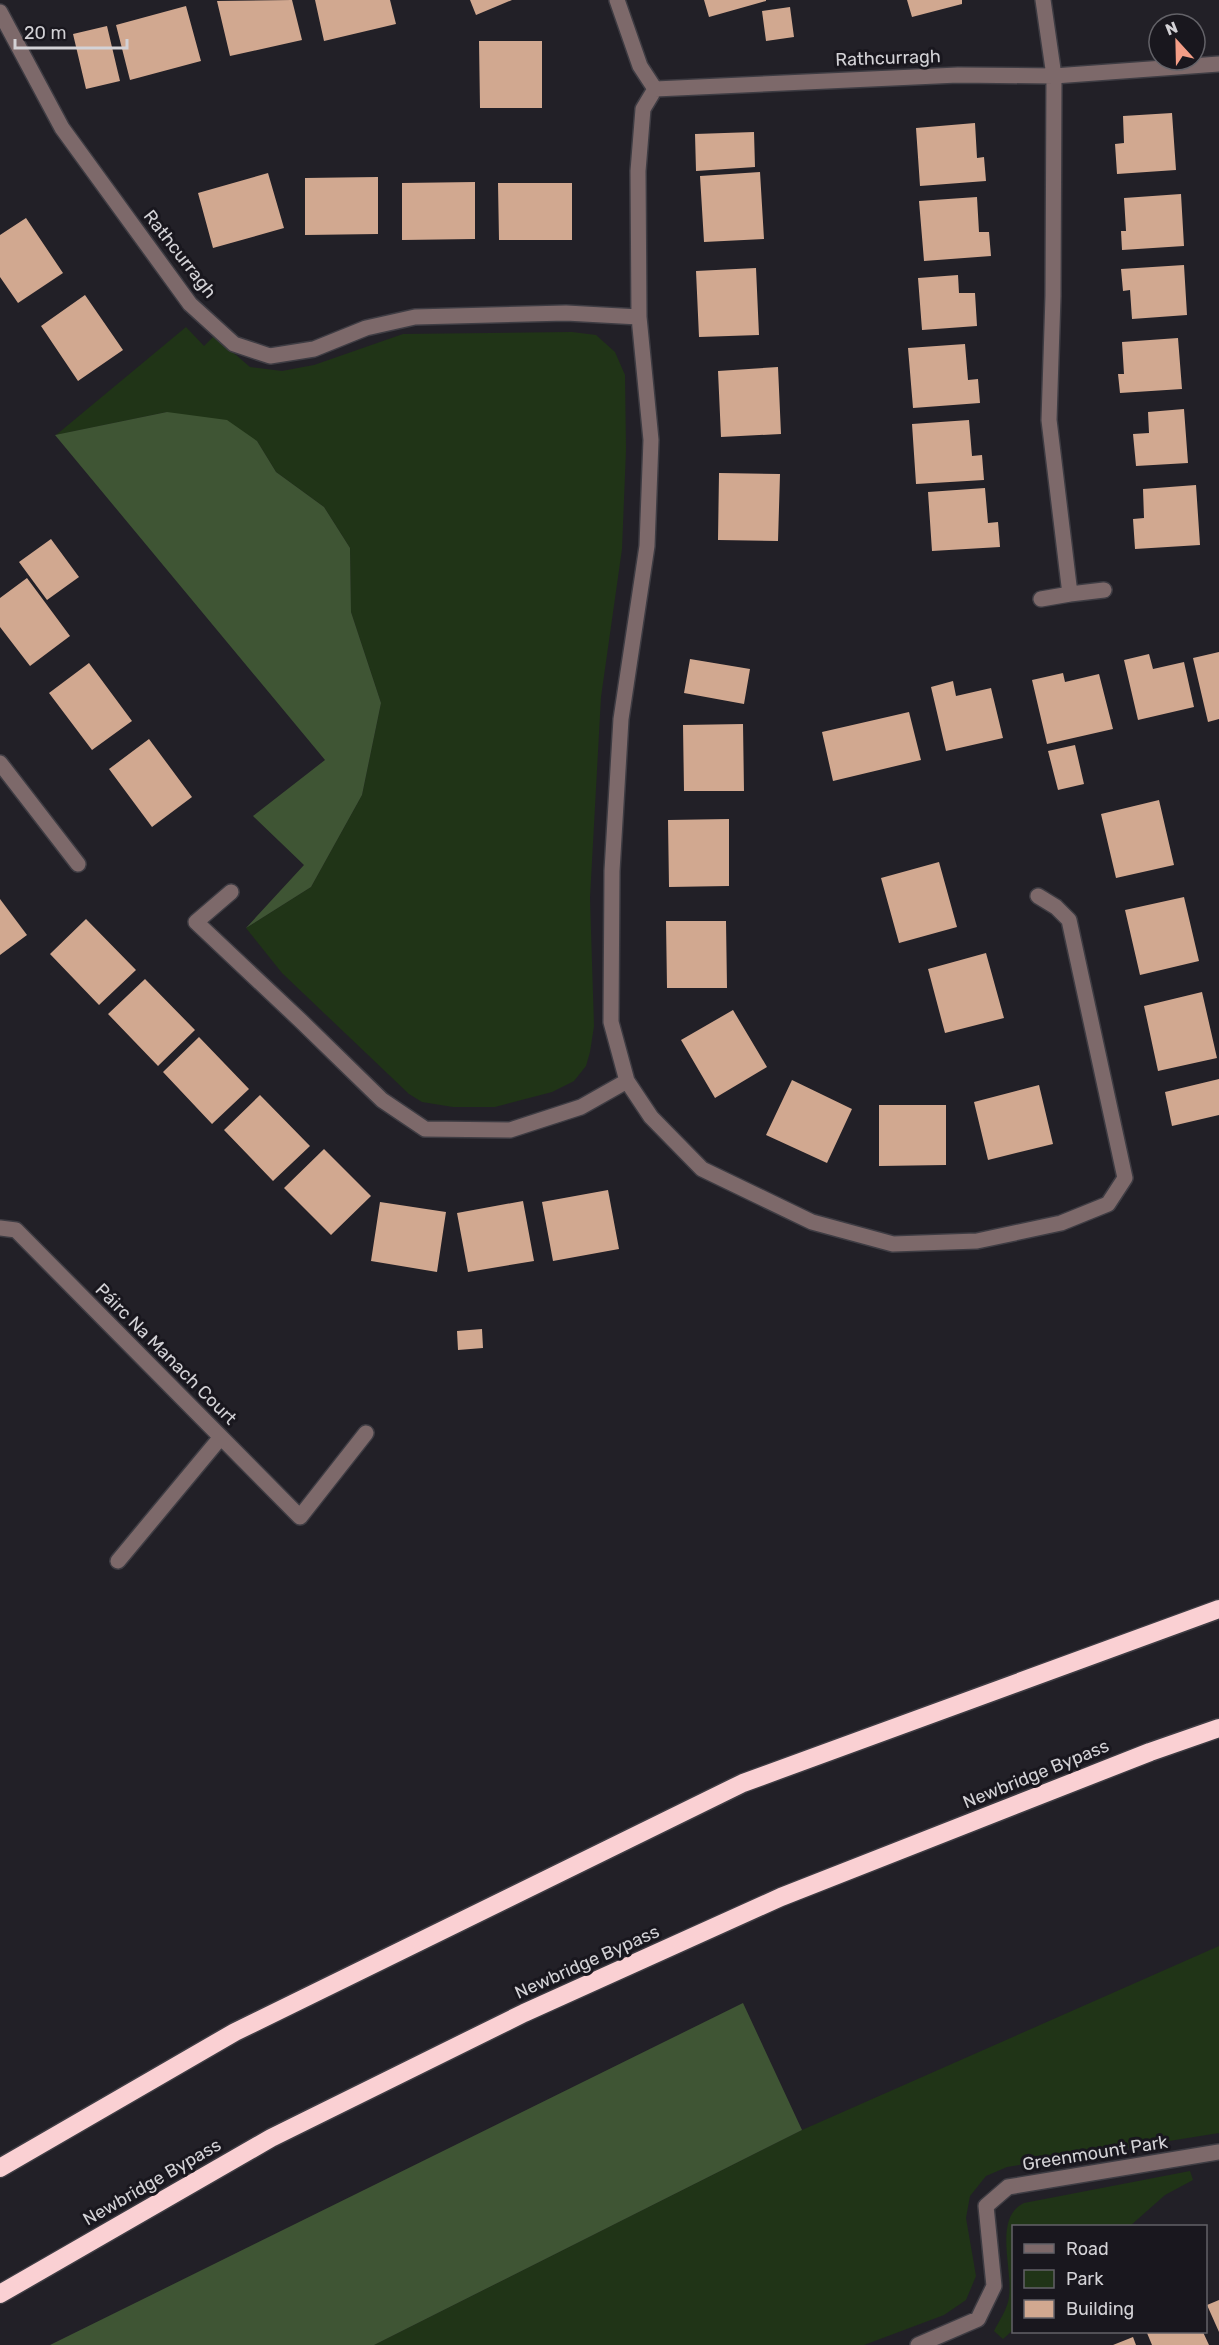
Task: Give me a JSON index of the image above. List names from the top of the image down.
{
  "streets": {
    "highway": ["Newbridge Bypass"],
    "street": ["Rathcurragh", "Páirc Na Manach Court", "Greenmount Park"]
  },
  "legend": ["Road", "Park", "Building"],
  "scale_bar": "20 m",
  "north": "top"
}
